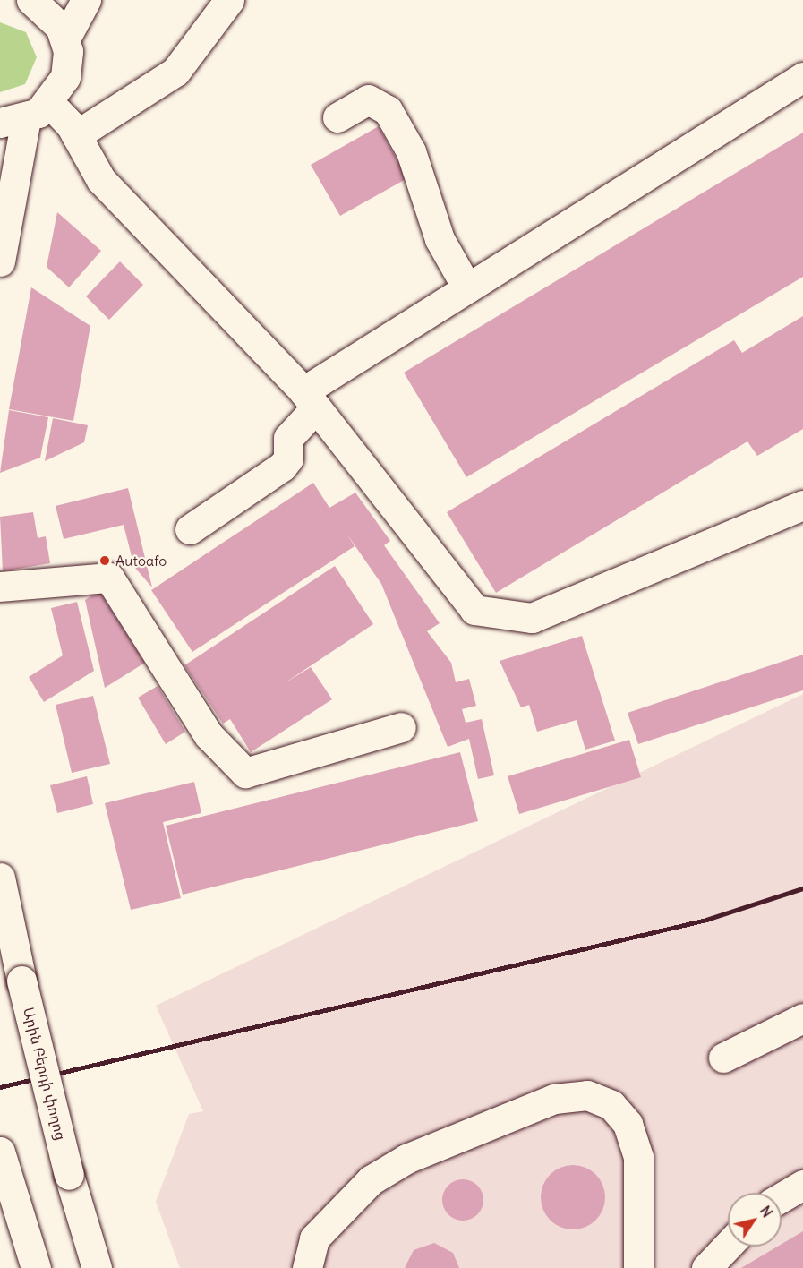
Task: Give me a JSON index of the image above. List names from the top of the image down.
{
  "streets": {
    "main road": ["Արին Բերդի փողոց"]
  },
  "places": ["Autoafo"],
  "north": "top right"
}
